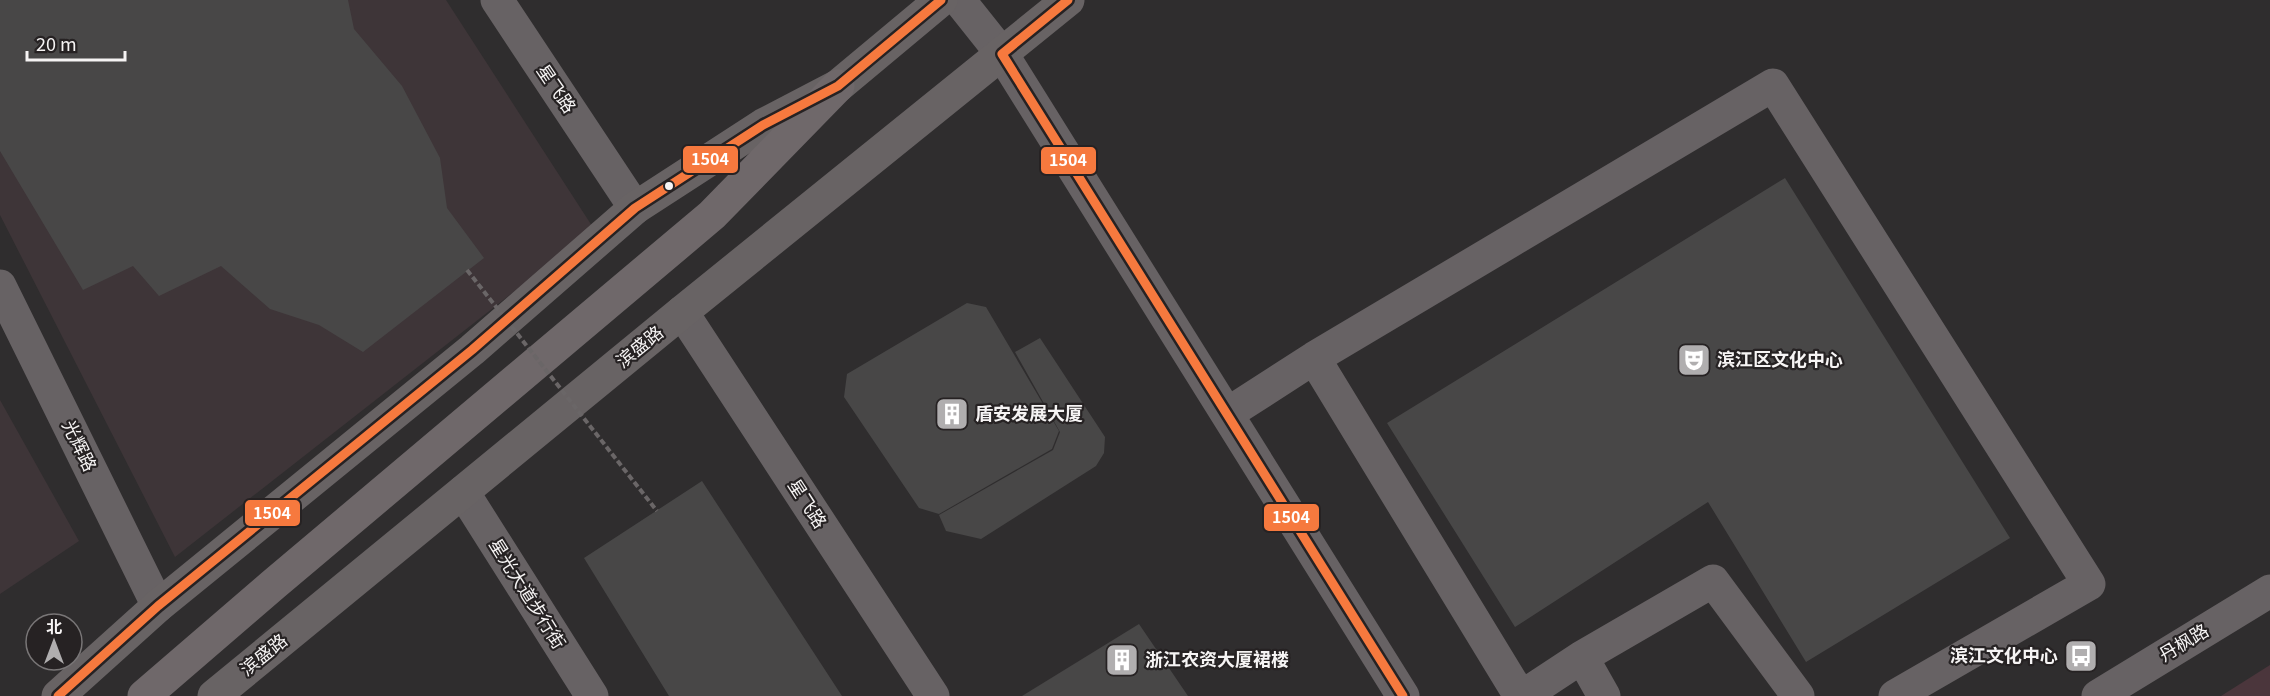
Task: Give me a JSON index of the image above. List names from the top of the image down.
{
  "streets": {
    "main road": ["滨盛路"],
    "street": [
      "星飞路",
      "光辉路",
      "星光大道步行街",
      "丹枫路"
    ]
  },
  "crossings": [
    ["星飞路", "滨盛路"],
    ["滨盛路", "星光大道步行街"]
  ],
  "places": {
    "theatre": ["滨江区文化中心"],
    "building": ["盾安发展大厦", "浙江农资大厦裙楼"],
    "bus stop": ["滨江文化中心"]
  },
  "lines": ["transit line 1504"],
  "scale_bar": "20 m",
  "north": "top"
}
